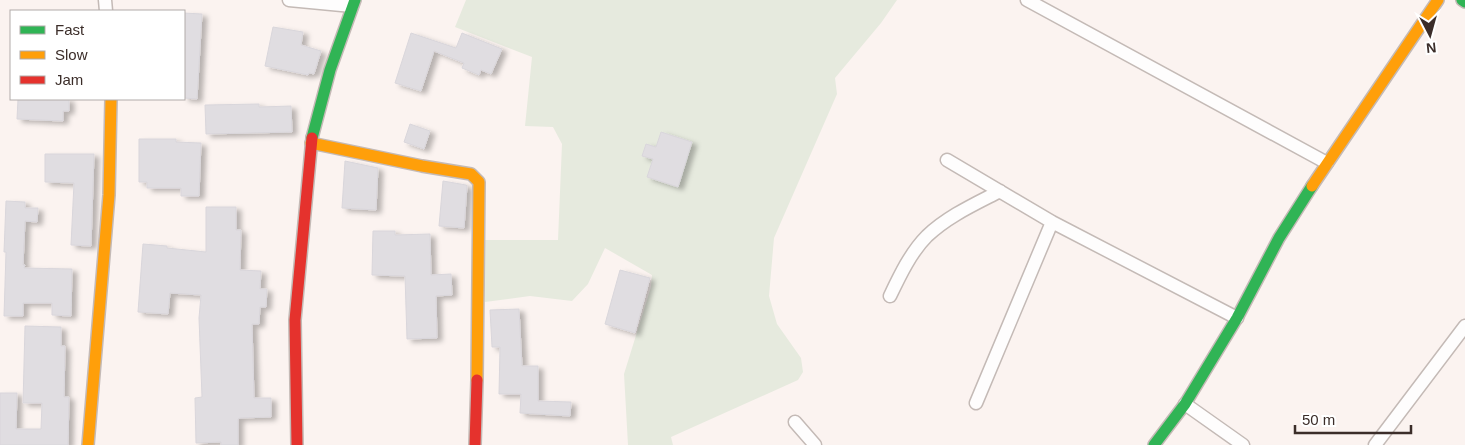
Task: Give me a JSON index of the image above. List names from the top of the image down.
{
  "legend": ["Fast", "Slow", "Jam"],
  "scale_bar": "50 m",
  "north": "bottom"
}
